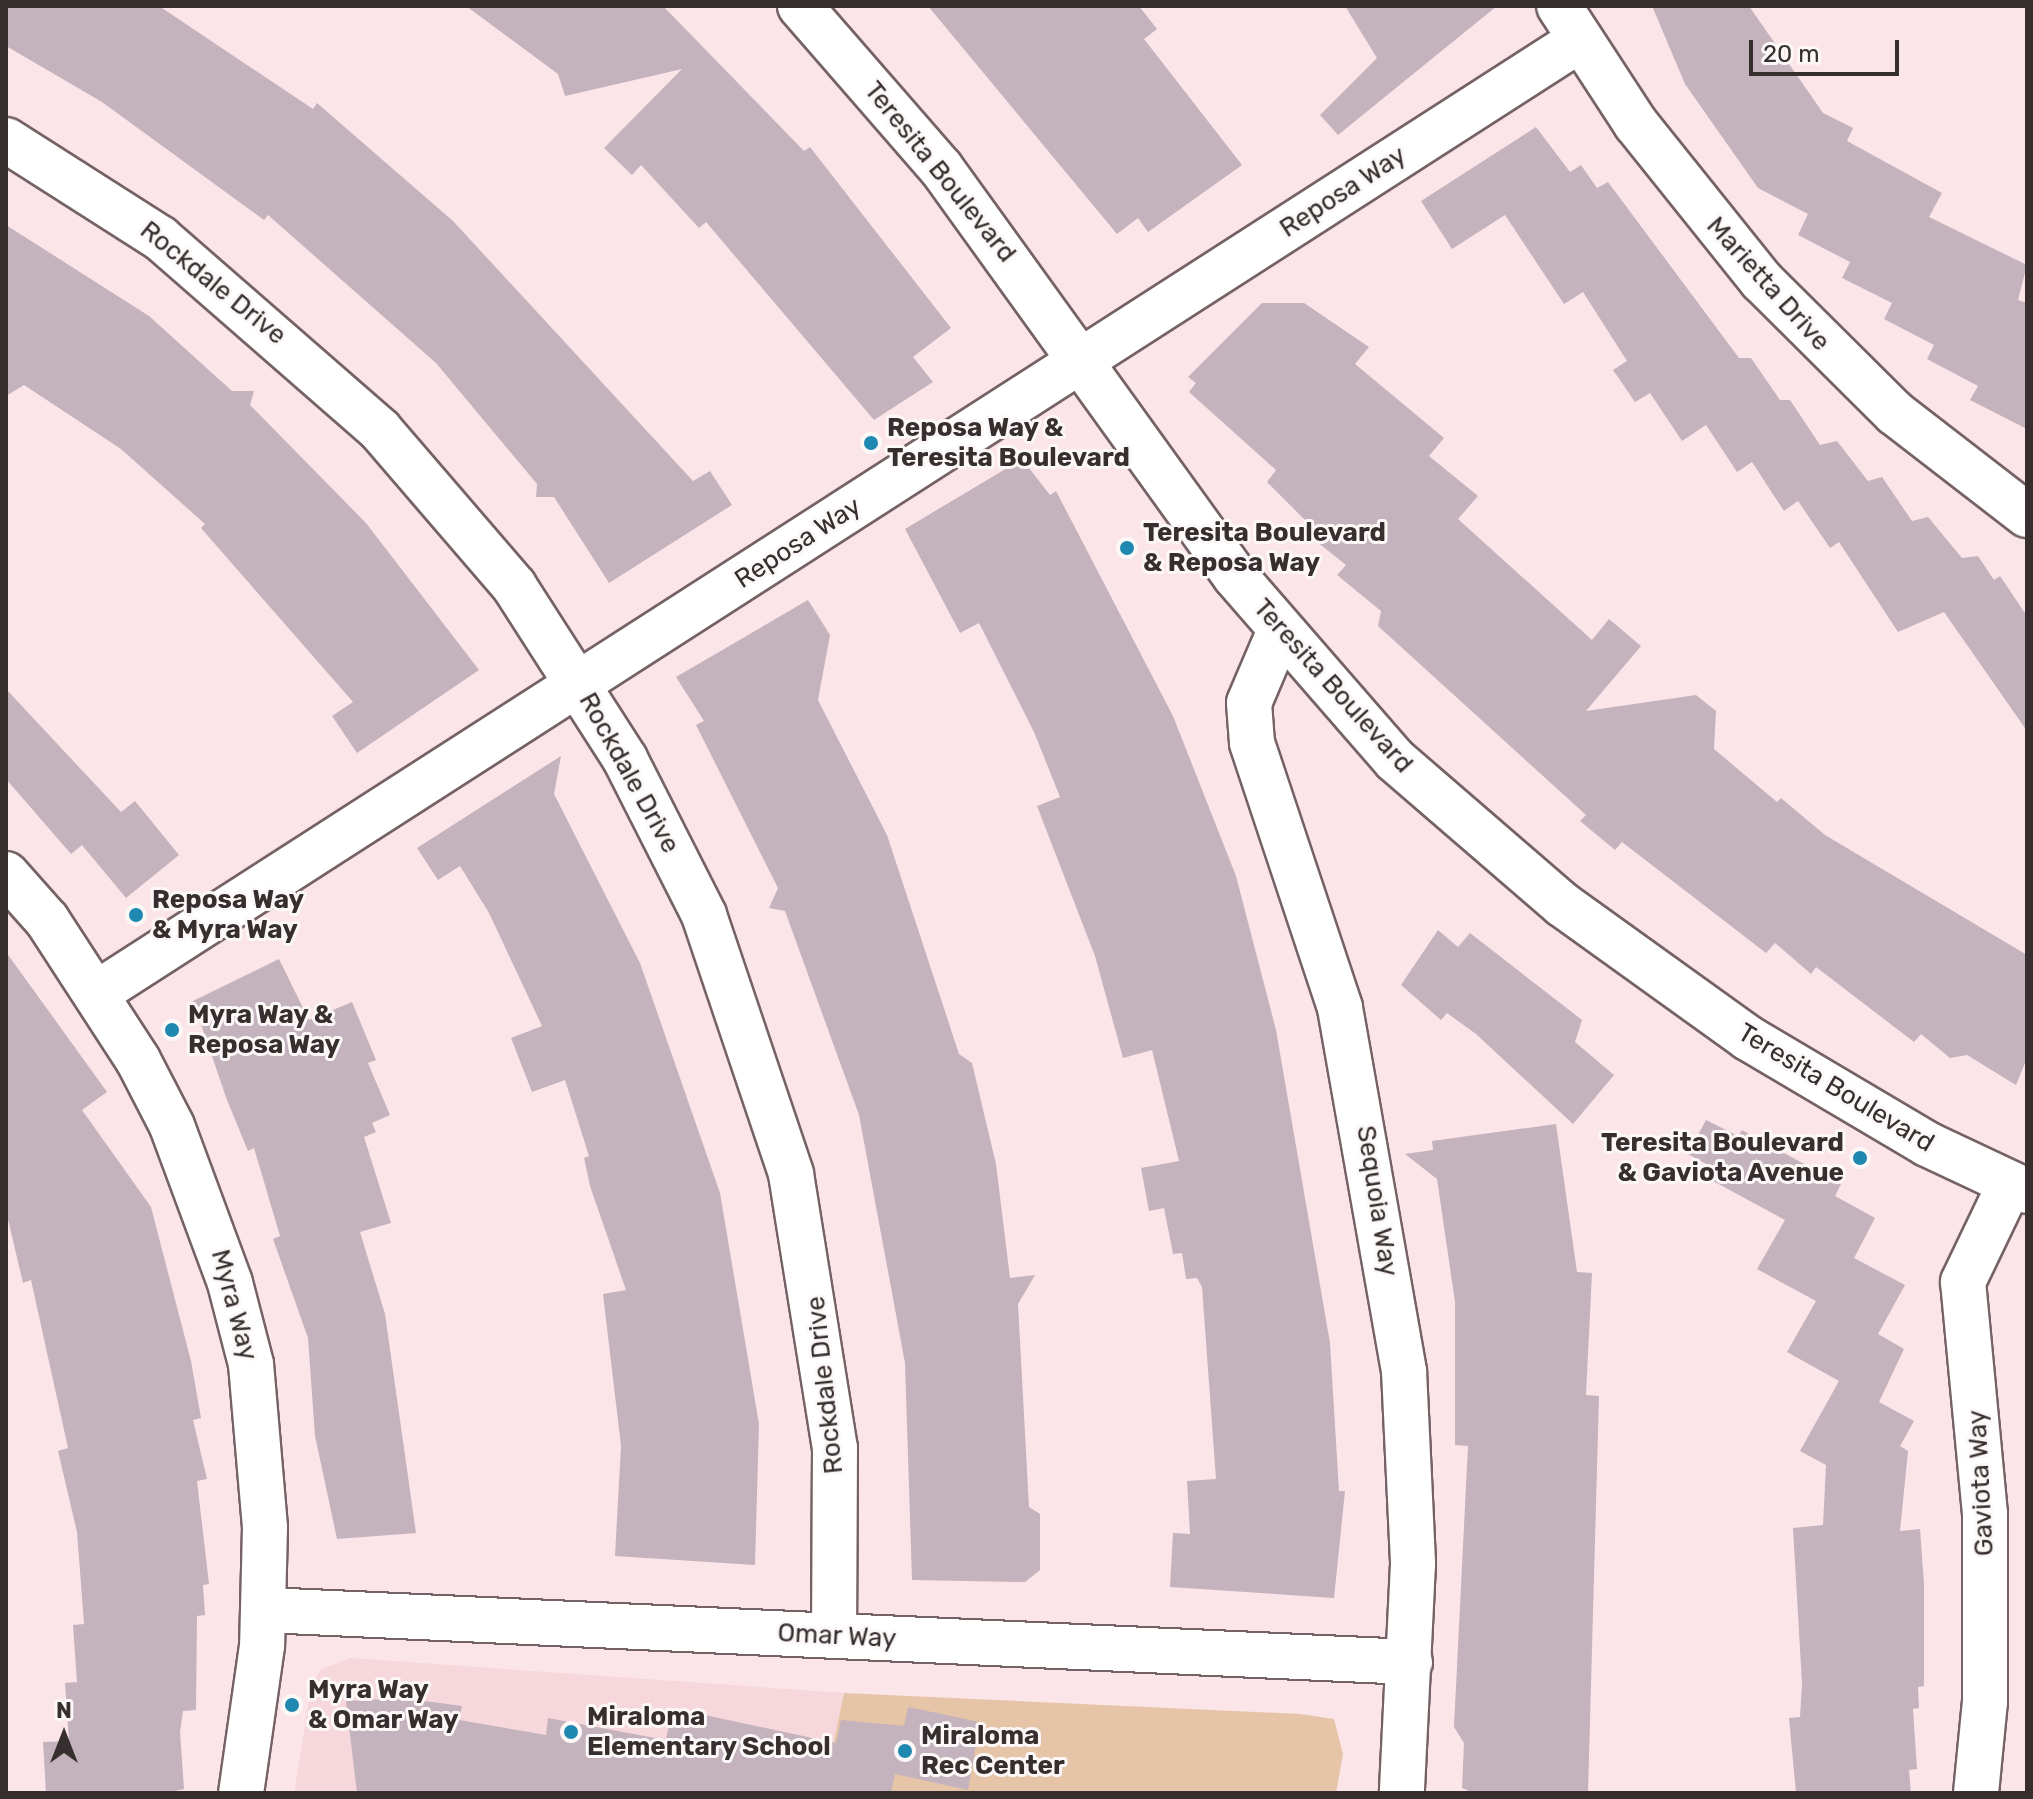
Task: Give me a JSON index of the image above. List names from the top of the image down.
{
  "streets": {
    "street": [
      "Teresita Boulevard",
      "Reposa Way",
      "Rockdale Drive",
      "Marietta Drive",
      "Sequoia Way",
      "Myra Way",
      "Gaviota Way",
      "Omar Way"
    ]
  },
  "crossings": [
    ["Teresita Boulevard", "Reposa Way"],
    ["Teresita Boulevard", "Sequoia Way"],
    ["Teresita Boulevard", "Gaviota Way"],
    ["Reposa Way", "Rockdale Drive"],
    ["Reposa Way", "Marietta Drive"],
    ["Reposa Way", "Myra Way"],
    ["Rockdale Drive", "Omar Way"],
    ["Sequoia Way", "Omar Way"],
    ["Myra Way", "Omar Way"]
  ],
  "places": [
    "Reposa Way & Teresita Boulevard",
    "Teresita Boulevard & Reposa Way",
    "Reposa Way & Myra Way",
    "Myra Way & Reposa Way",
    "Teresita Boulevard & Gaviota Avenue",
    "Myra Way & Omar Way",
    "Miraloma Elementary School",
    "Miraloma Rec Center"
  ],
  "scale_bar": "20 m",
  "north": "top"
}
